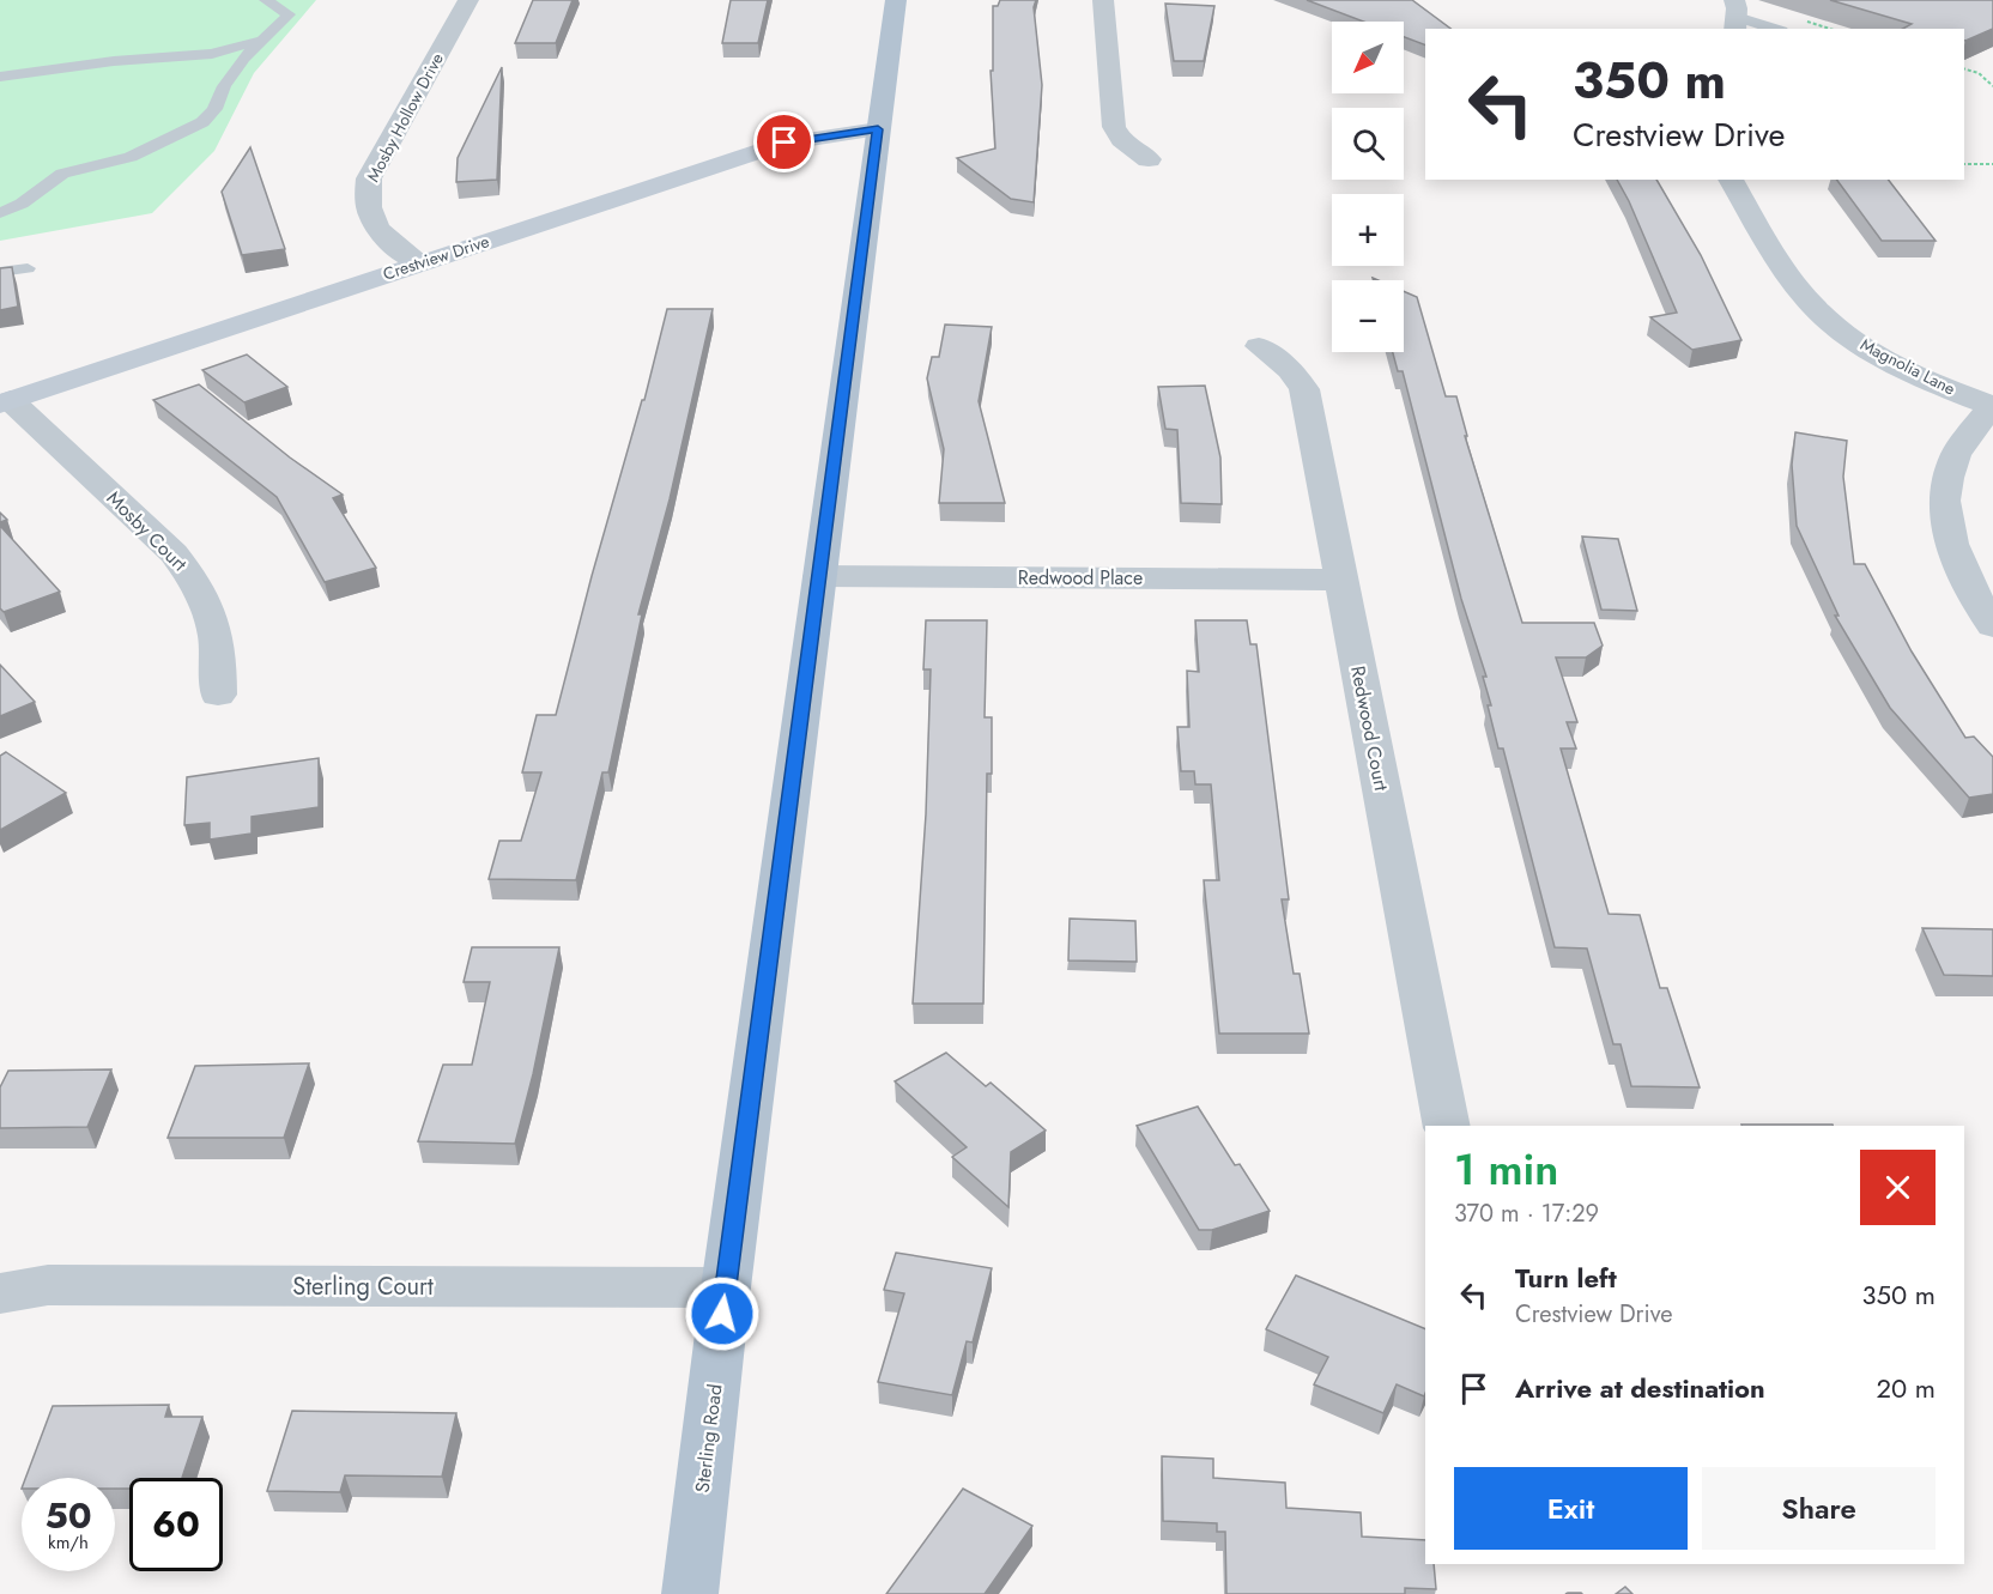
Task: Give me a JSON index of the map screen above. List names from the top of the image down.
{
  "streets": {
    "main road": ["Crestview Drive", "Sterling Road"],
    "street": [
      "Mosby Hollow Drive",
      "Magnolia Lane",
      "Mosby Court",
      "Redwood Place",
      "Redwood Court",
      "Sterling Court"
    ]
  },
  "crossings": [
    ["Mosby Hollow Drive", "Crestview Drive"],
    ["Crestview Drive", "Mosby Court"],
    ["Crestview Drive", "Sterling Road"],
    ["Redwood Place", "Redwood Court"],
    ["Redwood Place", "Sterling Road"],
    ["Sterling Court", "Sterling Road"]
  ],
  "north": "bottom left",
  "page": {
    "map_buttons": ["+", "−"],
    "turn": ["350 m", "Crestview Drive"],
    "heading": ["1 min", "370 m · 17:29"],
    "list": [
      {
        "name": "Turn left",
        "note": "Crestview Drive",
        "value": "350 m"
      },
      {
        "name": "Arrive at destination",
        "value": "20 m"
      }
    ],
    "buttons": ["Exit", "Share"],
    "speed": "50 km/h",
    "limit": "60"
  }
}
